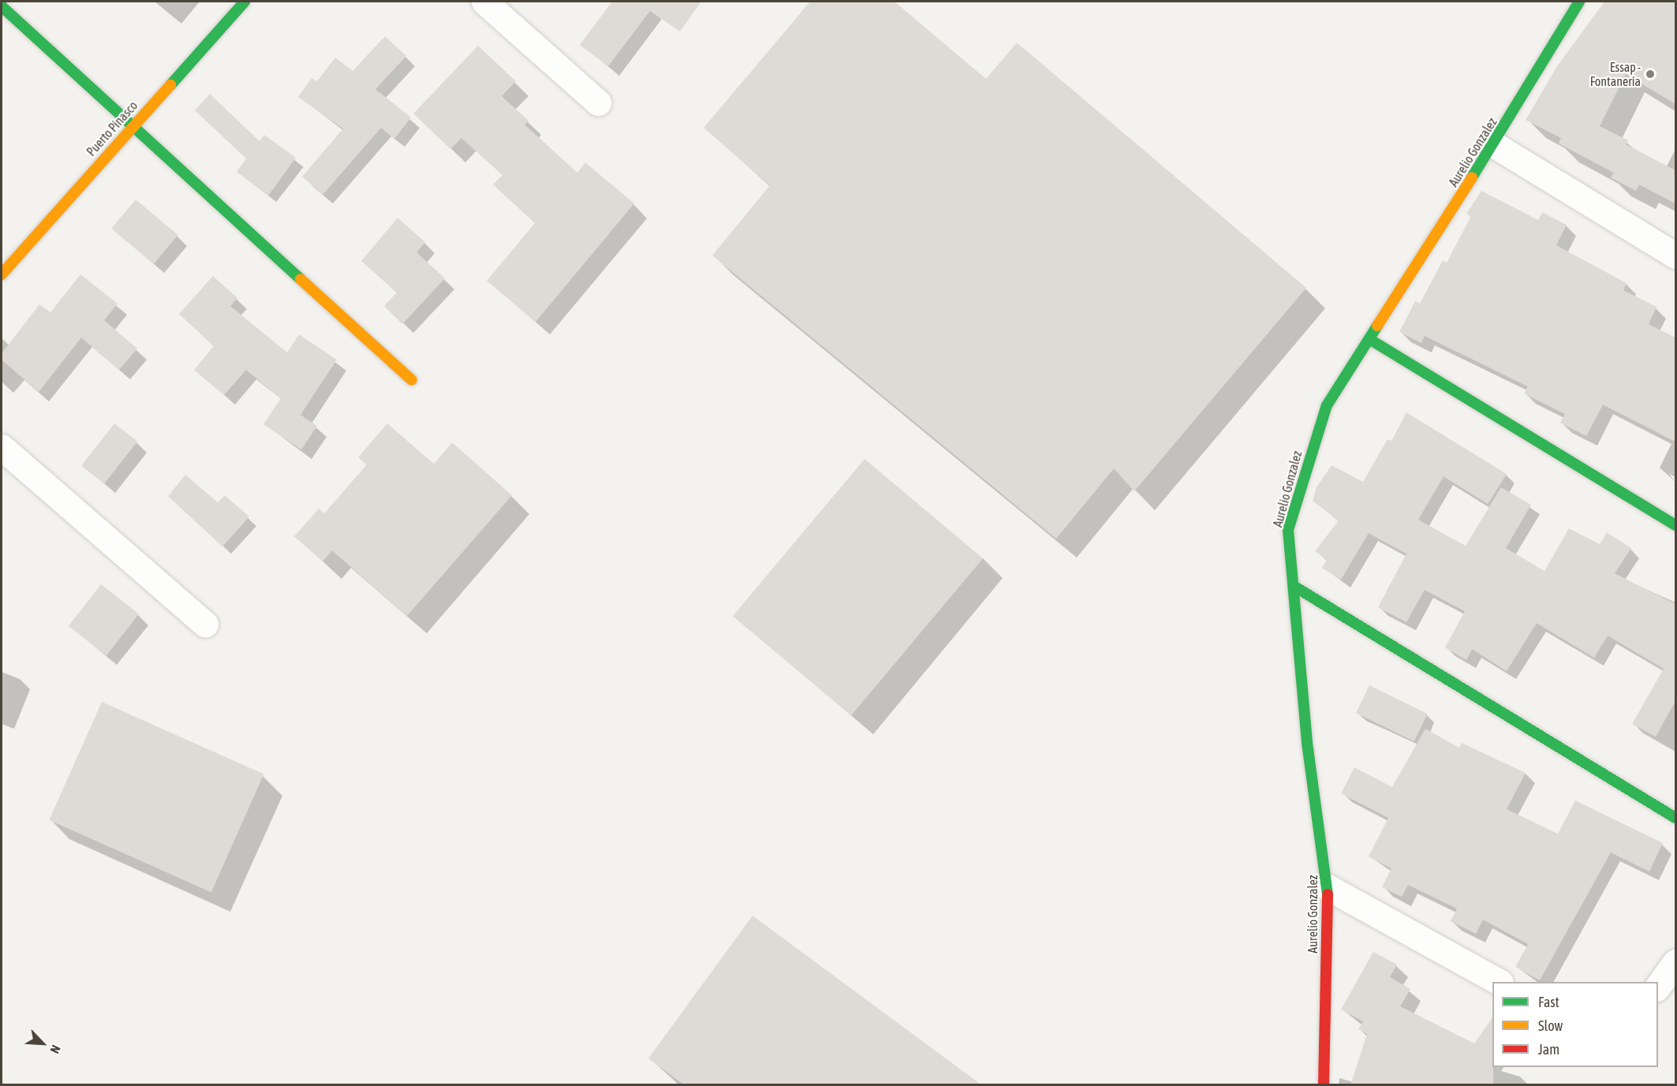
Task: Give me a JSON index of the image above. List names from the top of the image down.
{
  "streets": {
    "street": ["Puerto Pinasco", "Aurelio Gonzalez"]
  },
  "places": ["Essap - Fontanería"],
  "legend": ["Fast", "Slow", "Jam"],
  "north": "bottom right"
}
